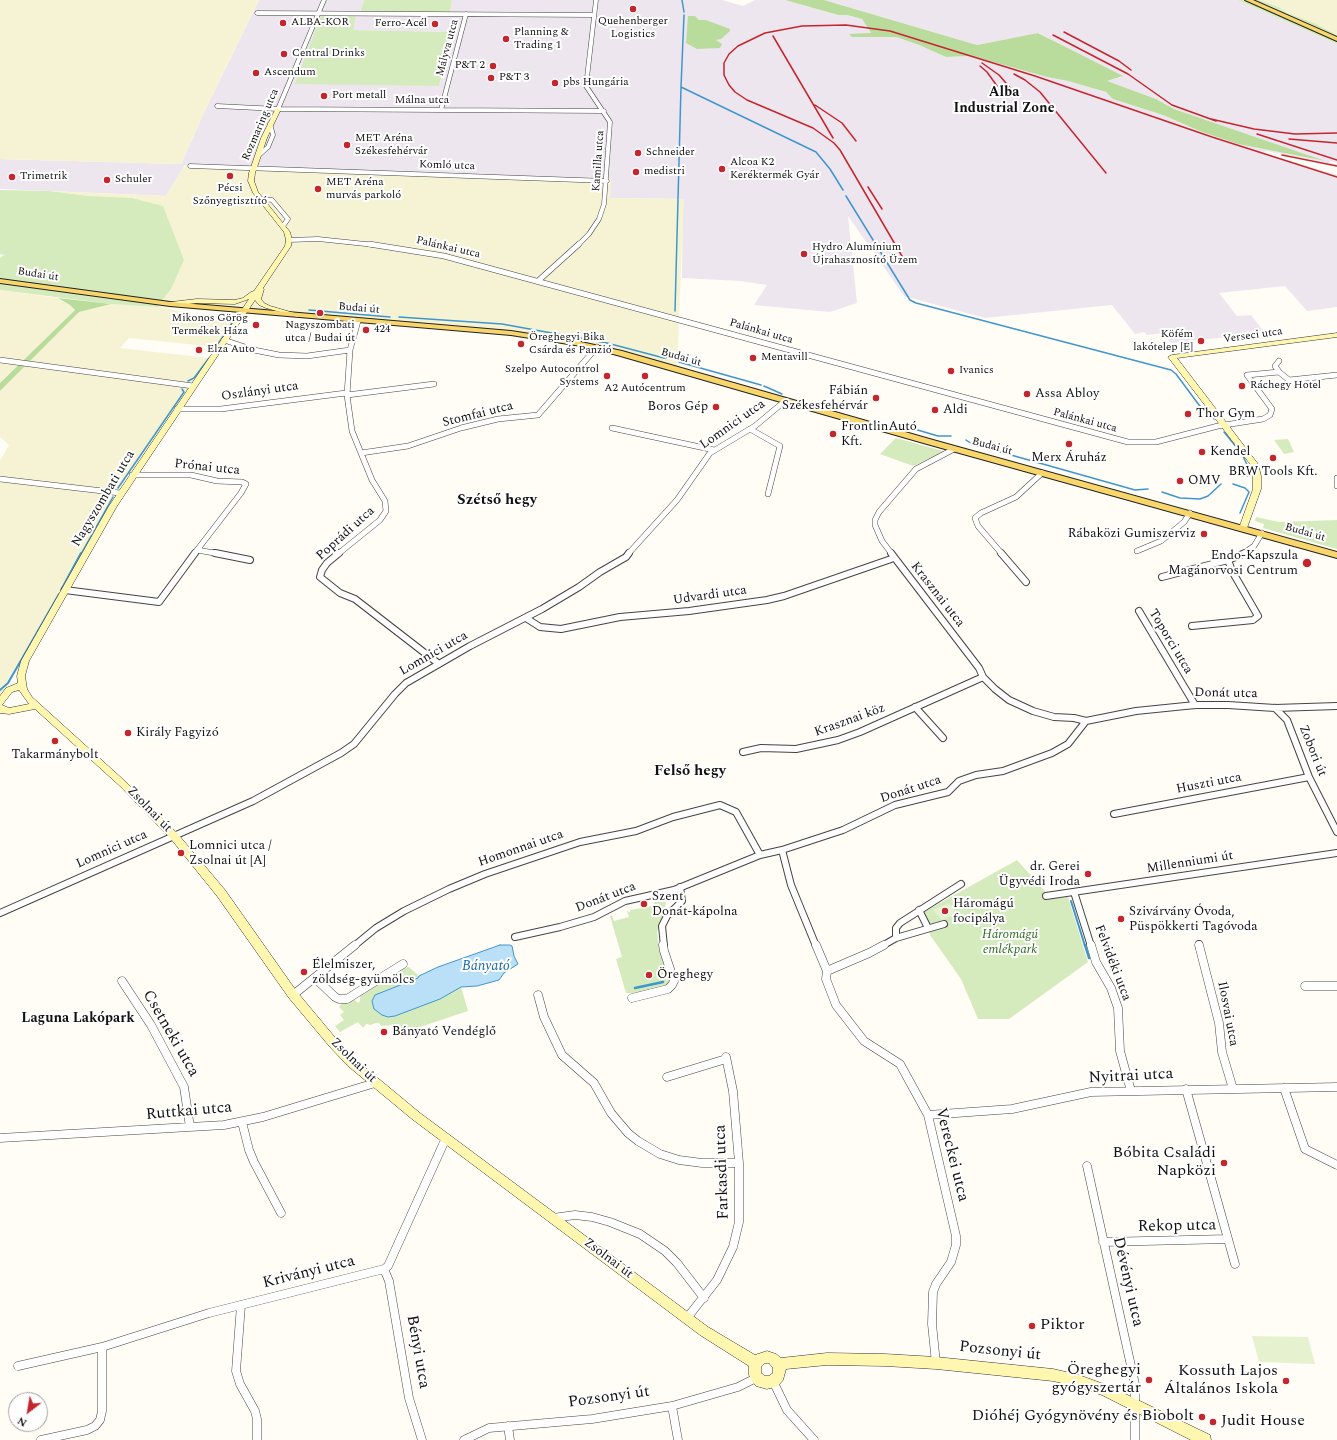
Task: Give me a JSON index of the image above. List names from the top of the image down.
{
  "streets": {
    "main road": ["Budai út"],
    "street": [
      "Mályva utca",
      "Málna utca",
      "Rozmaring utca",
      "Kamilla utca",
      "Komló utca",
      "Palánkai utca",
      "Verseci utca",
      "Oszlányi utca",
      "Stomfai utca",
      "Lomnici utca",
      "Prónai utca",
      "Nagyszombati utca",
      "Poprádi utca",
      "Krasznai utca",
      "Udvardi utca",
      "Toporci utca",
      "Donát utca",
      "Krasznai köz",
      "Zobori út",
      "Huszti utca",
      "Zsolnai út",
      "Homonnai utca",
      "Millenniumi út",
      "Felvidéki utca",
      "Ilosvai utca",
      "Csetneki utca",
      "Nyitrai utca",
      "Ruttkai utca",
      "Vereckei utca",
      "Farkasdi utca",
      "Rekop utca",
      "Kriványi utca",
      "Dévényi utca",
      "Bényi utca",
      "Pozsonyi út"
    ]
  },
  "crossings": [
    ["Mályva utca", "Málna utca"],
    ["Málna utca", "Rozmaring utca"],
    ["Málna utca", "Kamilla utca"],
    ["Rozmaring utca", "Komló utca"],
    ["Rozmaring utca", "Palánkai utca"],
    ["Kamilla utca", "Komló utca"],
    ["Kamilla utca", "Palánkai utca"],
    ["Palánkai utca", "Verseci utca"],
    ["Budai út", "Stomfai utca"],
    ["Budai út", "Lomnici utca"],
    ["Budai út", "Nagyszombati utca"],
    ["Budai út", "Poprádi utca"],
    ["Budai út", "Krasznai utca"],
    ["Oszlányi utca", "Nagyszombati utca"],
    ["Oszlányi utca", "Poprádi utca"],
    ["Stomfai utca", "Poprádi utca"],
    ["Lomnici utca", "Poprádi utca"],
    ["Lomnici utca", "Udvardi utca"],
    ["Lomnici utca", "Zsolnai út"],
    ["Prónai utca", "Nagyszombati utca"],
    ["Nagyszombati utca", "Zsolnai út"],
    ["Krasznai utca", "Udvardi utca"],
    ["Krasznai utca", "Donát utca"],
    ["Krasznai utca", "Krasznai köz"],
    ["Toporci utca", "Donát utca"],
    ["Donát utca", "Zobori út"],
    ["Donát utca", "Homonnai utca"],
    ["Donát utca", "Vereckei utca"],
    ["Zobori út", "Huszti utca"],
    ["Zsolnai út", "Homonnai utca"],
    ["Zsolnai út", "Ruttkai utca"],
    ["Zsolnai út", "Farkasdi utca"],
    ["Zsolnai út", "Pozsonyi út"],
    ["Millenniumi út", "Felvidéki utca"],
    ["Felvidéki utca", "Nyitrai utca"],
    ["Ilosvai utca", "Nyitrai utca"],
    ["Csetneki utca", "Ruttkai utca"],
    ["Nyitrai utca", "Vereckei utca"],
    ["Nyitrai utca", "Rekop utca"],
    ["Vereckei utca", "Pozsonyi út"],
    ["Rekop utca", "Dévényi utca"],
    ["Kriványi utca", "Bényi utca"],
    ["Dévényi utca", "Pozsonyi út"]
  ],
  "districts": [
    "Alba Industrial Zone",
    "Szétső hegy",
    "Felső hegy",
    "Laguna Lakópark"
  ],
  "water": ["Bányató"],
  "parks": ["Háromágú emlékpark"],
  "places": [
    "Quehenberger Logistics",
    "ALBA-KOR",
    "Ferro-Acél",
    "Planning & Trading 1",
    "Central Drinks",
    "P&T 2",
    "Ascendum",
    "P&T 3",
    "pbs Hungária",
    "Port metall",
    "MET Aréna Székesfehérvár",
    "Schneider",
    "Alcoa K2 Keréktermék Gyár",
    "medistri",
    "Pécsi Szőnyegtisztító",
    "Trimetrik",
    "Schuler",
    "MET Aréna murvás parkoló",
    "Hydro Alumínium Újrahasznosító Üzem",
    "Nagyszombati utca / Budai út",
    "Mikonos Görög Termékek Háza",
    "424",
    "Köfém lakótelep [E]",
    "Öreghegyi Bika Csárda és Panzió",
    "Elza Auto",
    "Mentavill",
    "Ivanics",
    "Szelpo Autocontrol Systems",
    "A2 Autócentrum",
    "Ráchegy Hotel",
    "Assa Abloy",
    "Fábián Székesfehérvár",
    "Boros Gép",
    "Aldi",
    "Thor Gym",
    "FrontlinAutó Kft.",
    "Merx Áruház",
    "Kendel",
    "BRW Tools Kft.",
    "OMV",
    "Rábaközi Gumiszerviz",
    "Endo-Kapszula Magánorvosi Centrum",
    "Király Fagyizó",
    "Takarmánybolt",
    "Lomnici utca / Zsolnai út [A]",
    "dr. Gerei Ügyvédi Iroda",
    "Szent Donát-kápolna",
    "Háromágú focipálya",
    "Szivárvány Óvoda, Püspökkerti Tagóvoda",
    "Élelmiszer, zöldség-gyümölcs",
    "Öreghegy",
    "Bányató Vendéglő",
    "Bóbita Családi Napközi",
    "Piktor",
    "Öreghegyi gyógyszertár",
    "Kossuth Lajos Általános Iskola",
    "Dióhéj Gyógynövény és Biobolt",
    "Judit House"
  ],
  "north": "bottom left"
}
